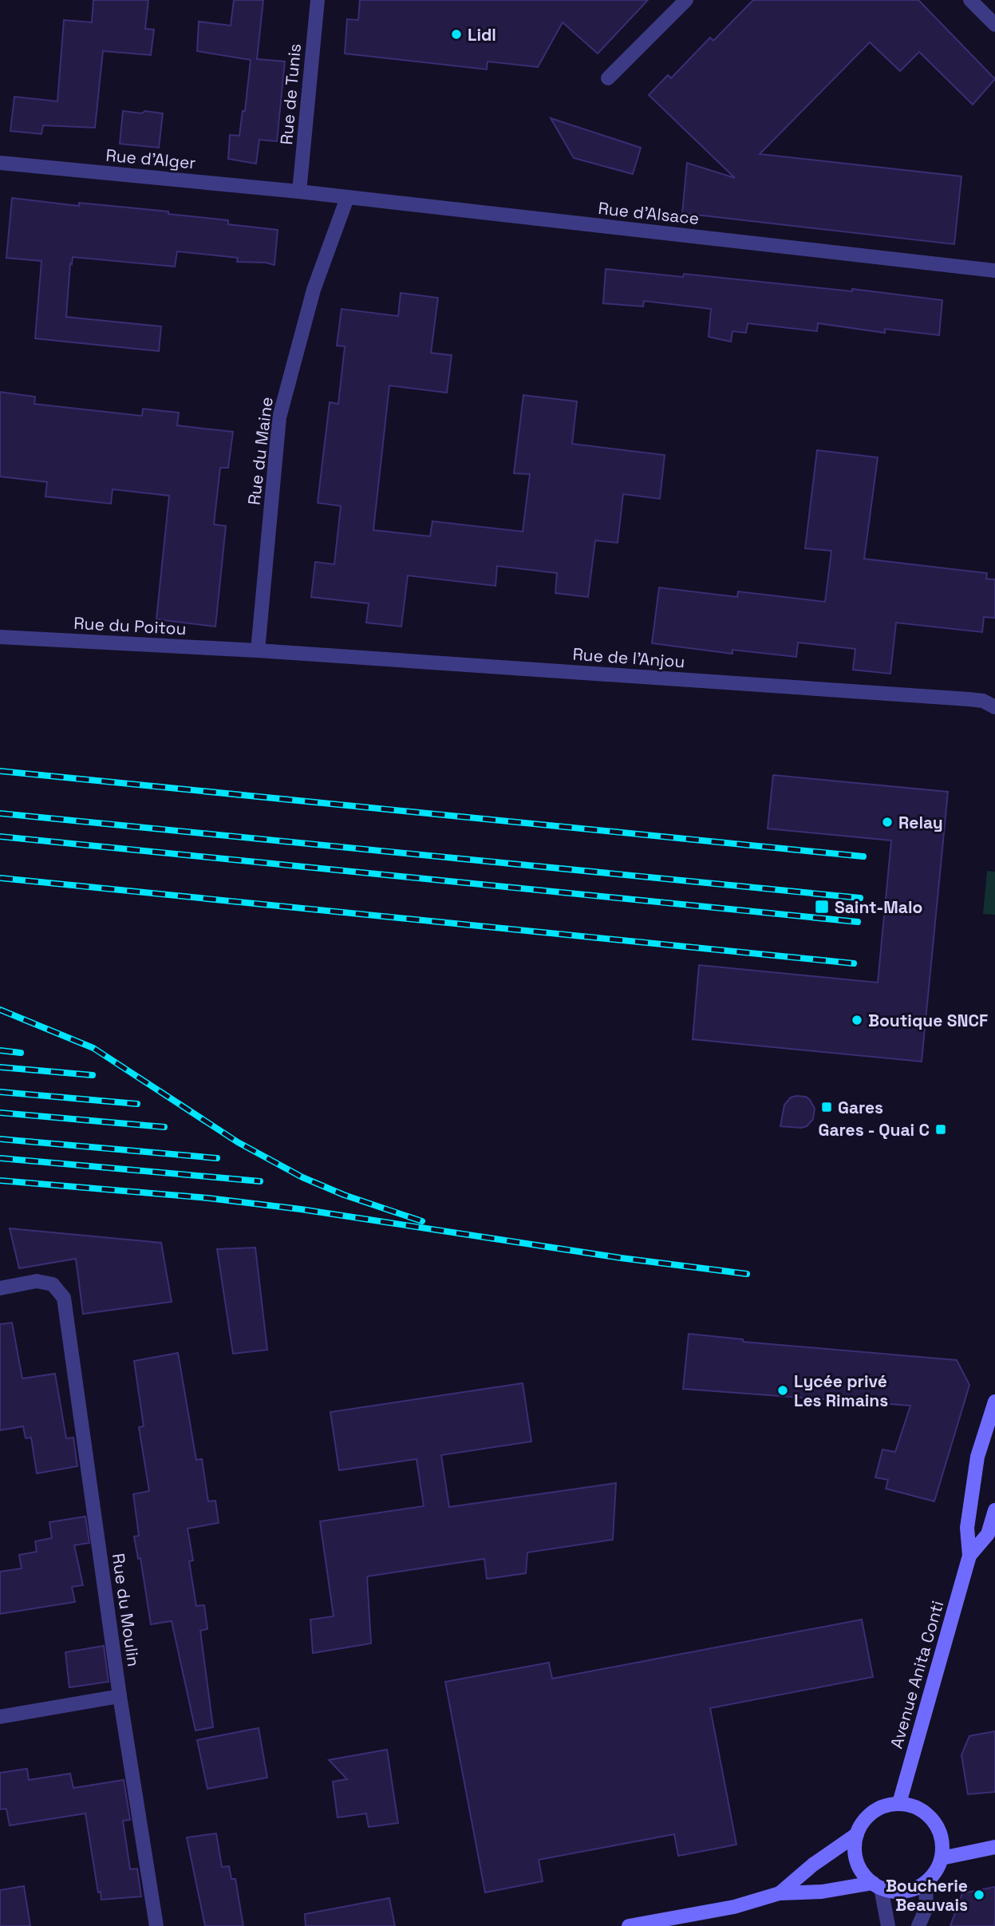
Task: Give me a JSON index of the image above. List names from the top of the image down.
{
  "streets": {
    "main road": ["Avenue Anita Conti"],
    "street": [
      "Rue de Tunis",
      "Rue d'Alger",
      "Rue d'Alsace",
      "Rue du Maine",
      "Rue du Poitou",
      "Rue de l'Anjou",
      "Rue du Moulin"
    ]
  },
  "crossings": [
    ["Rue de Tunis", "Rue d'Alger"],
    ["Rue de Tunis", "Rue d'Alsace"],
    ["Rue d'Alger", "Rue d'Alsace"],
    ["Rue d'Alsace", "Rue du Maine"],
    ["Rue du Maine", "Rue du Poitou"],
    ["Rue du Maine", "Rue de l'Anjou"],
    ["Rue du Poitou", "Rue de l'Anjou"]
  ],
  "places": {
    "other": [
      "Lidl",
      "Relay",
      "Boutique SNCF",
      "Lycée privé Les Rimains",
      "Boucherie Beauvais"
    ],
    "transit": ["Saint-Malo", "Gares", "Gares - Quai C"]
  }
}
